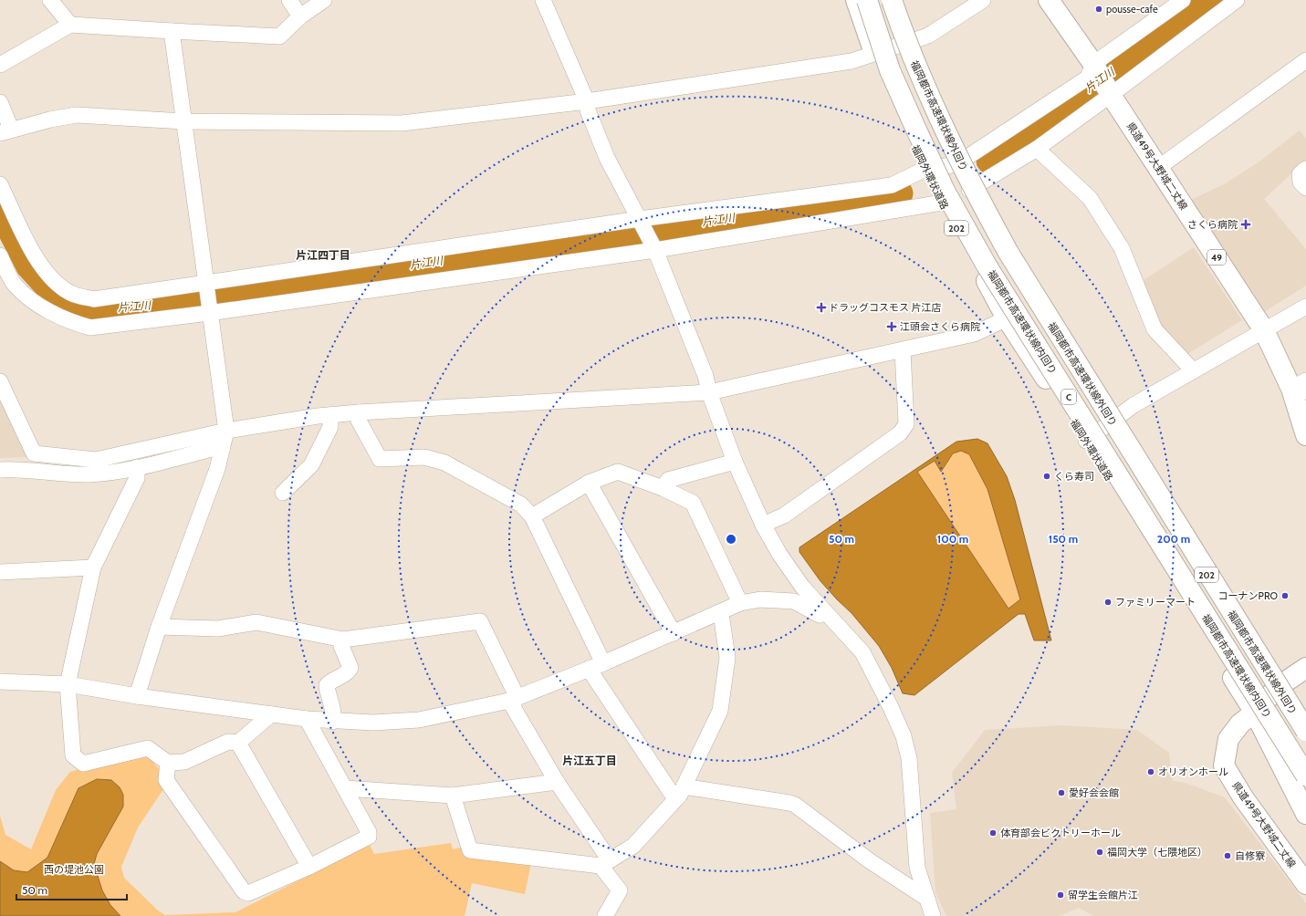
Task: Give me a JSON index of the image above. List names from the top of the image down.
{
  "streets": {
    "main road": [
      "福岡都市高速環状線外回り",
      "県道49号大野城二丈線",
      "福岡外環状道路",
      "202",
      "49",
      "福岡都市高速環状線内回り",
      "C"
    ]
  },
  "crossings": [
    ["県道49号大野城二丈線", "福岡外環状道路"],
    ["県道49号大野城二丈線", "202"],
    ["福岡外環状道路", "福岡都市高速環状線内回り"]
  ],
  "districts": ["片江四丁目", "片江五丁目"],
  "water": ["片江川"],
  "parks": ["西の堤池公園"],
  "places": {
    "other": [
      "pousse-cafe",
      "くら寿司",
      "コーナンPRO",
      "ファミリーマート",
      "オリオンホール",
      "愛好会会館",
      "体育部会ビクトリーホール",
      "福岡大学（七隈地区）",
      "自修寮",
      "留学生会館片江"
    ],
    "health": ["さくら病院", "ドラッグコスモス 片江店", "江頭会さくら病院"]
  },
  "scale_bar": "50 m",
  "rings": [
    "50 m",
    "100 m",
    "150 m",
    "200 m"
  ]
}
